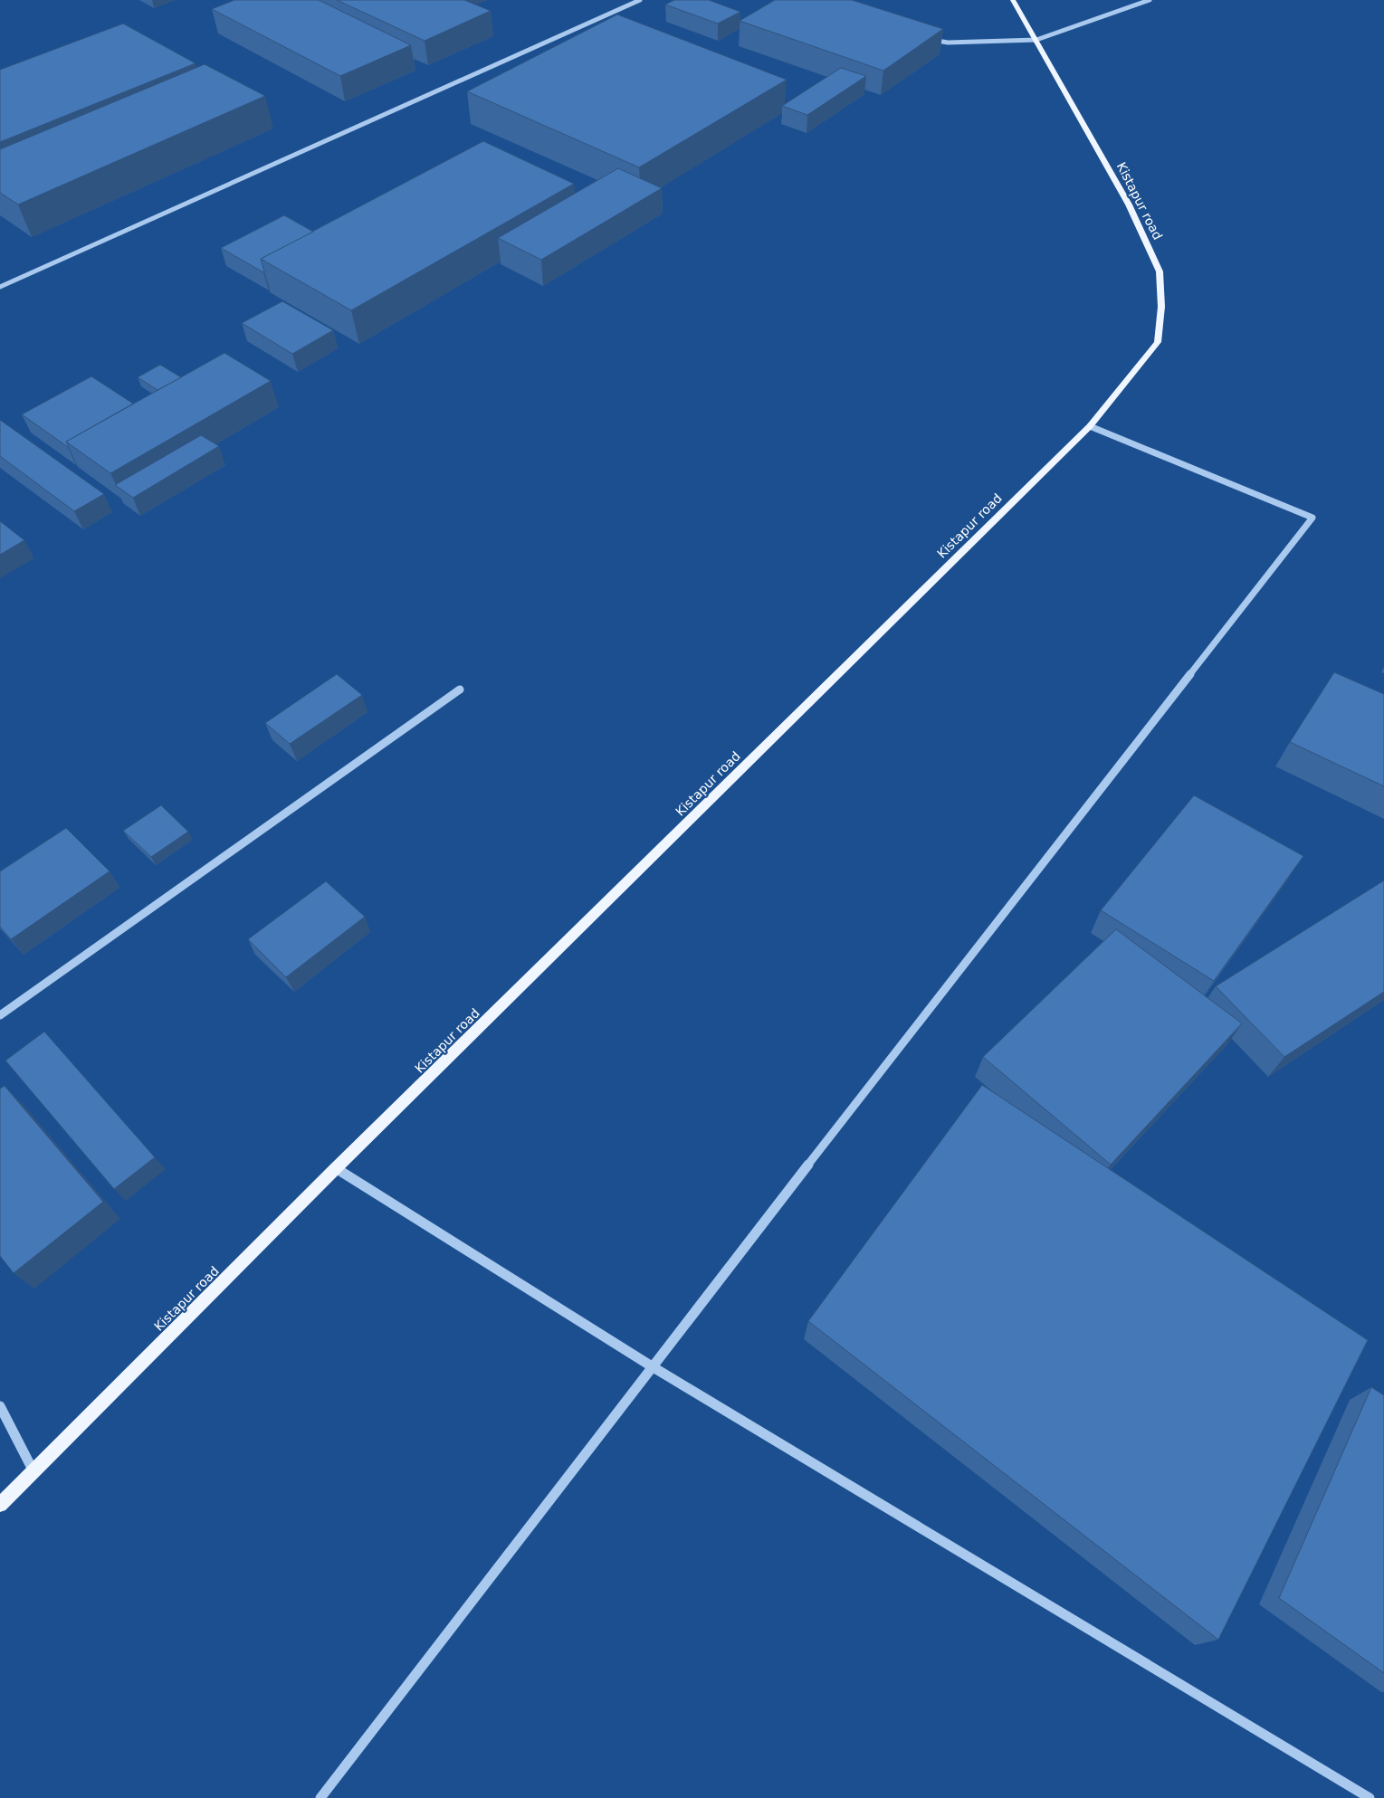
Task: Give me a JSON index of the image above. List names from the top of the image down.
{
  "streets": {
    "main road": ["Kistapur road"]
  }
}
